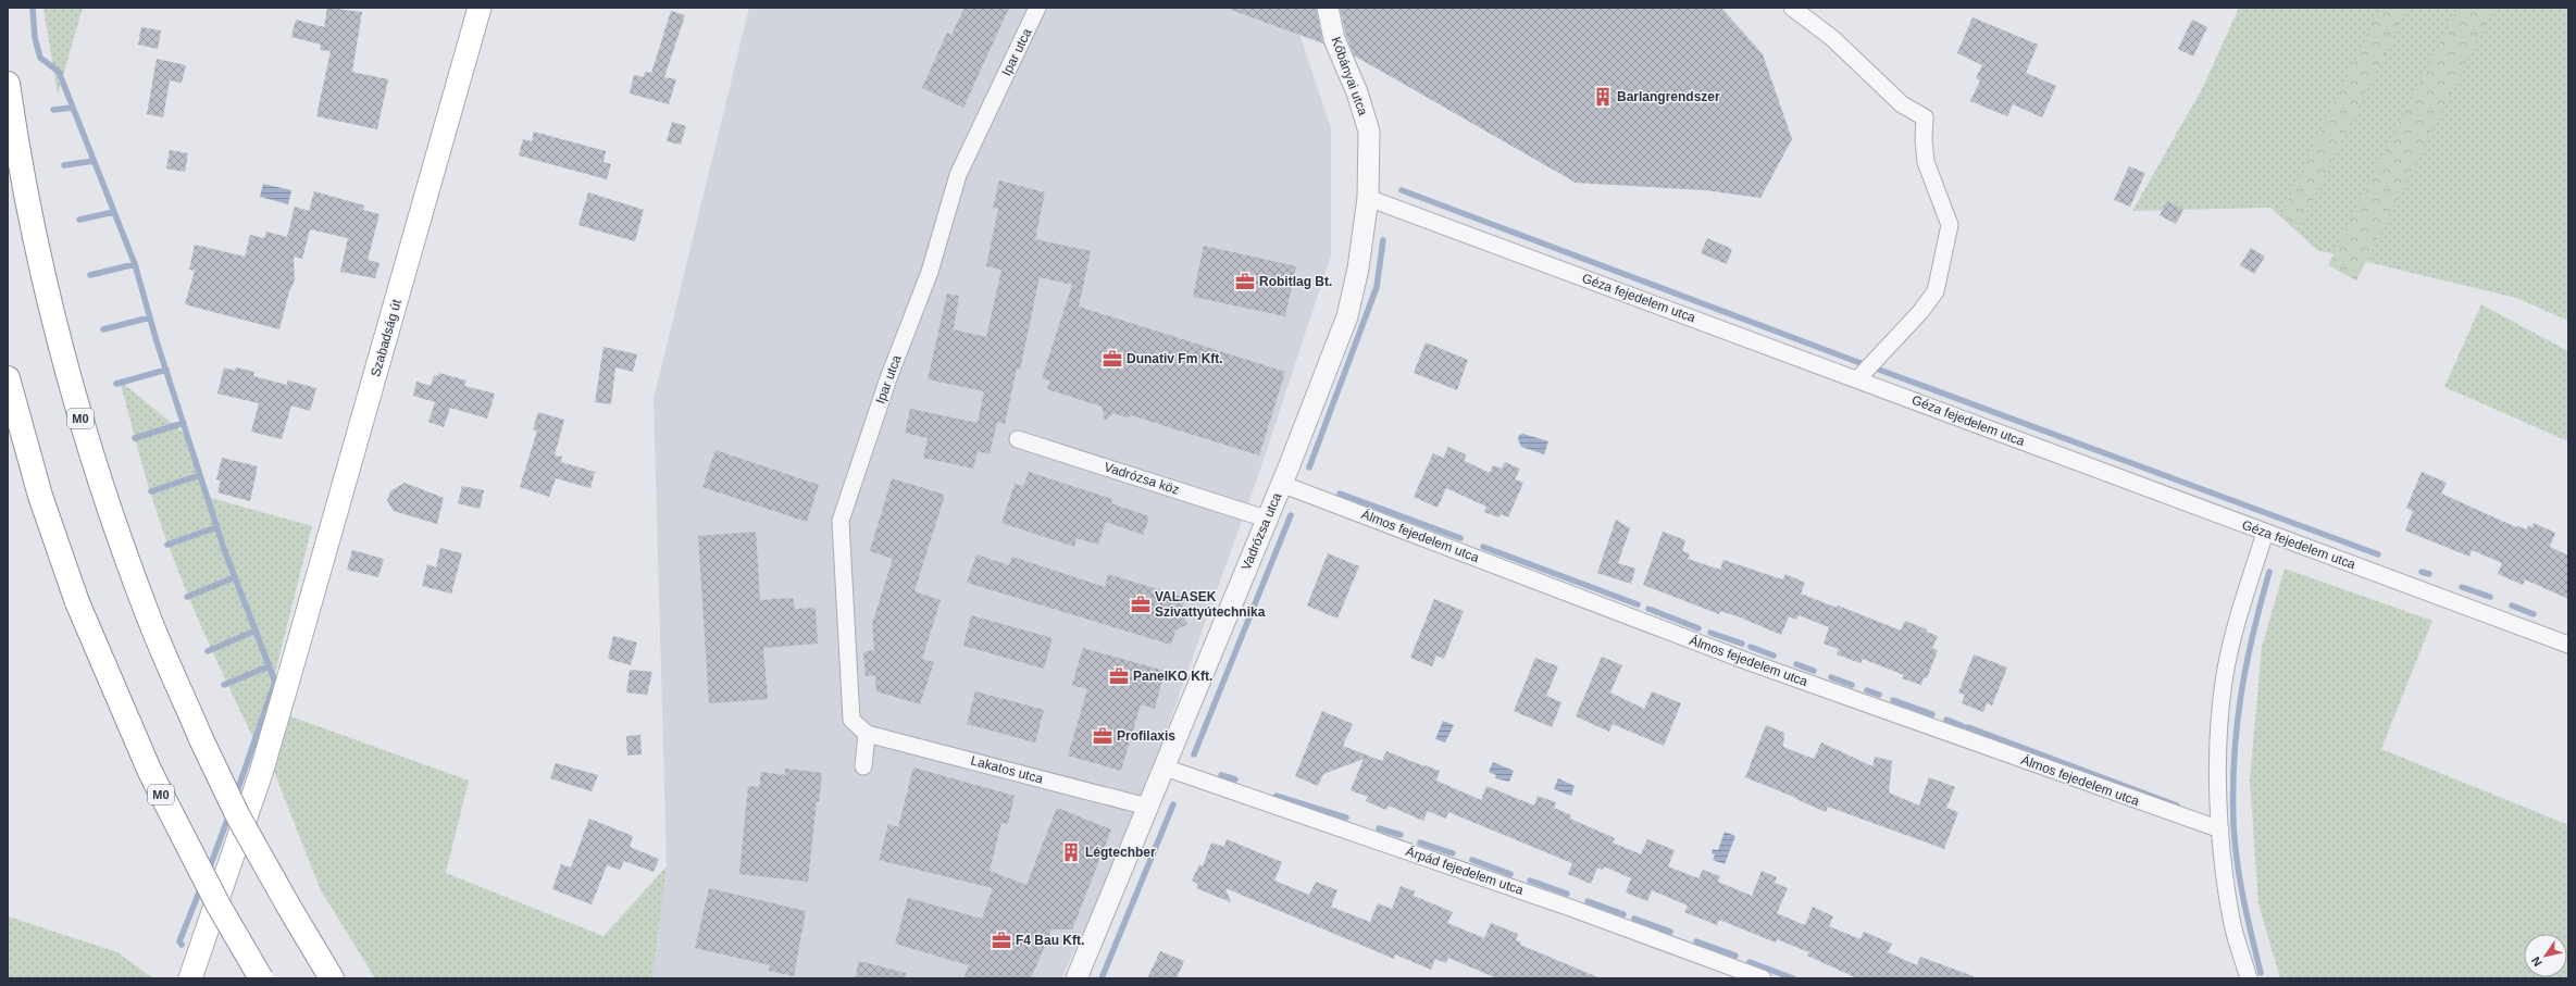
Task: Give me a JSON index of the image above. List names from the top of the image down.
{
  "streets": {
    "highway": ["M0"],
    "main road": ["Szabadság út"],
    "street": [
      "Ipar utca",
      "Kőbányai utca",
      "Géza fejedelem utca",
      "Vadrózsa köz",
      "Vadrózsa utca",
      "Álmos fejedelem utca",
      "Lakatos utca",
      "Árpád fejedelem utca"
    ]
  },
  "crossings": [
    ["Ipar utca", "Lakatos utca"],
    ["Kőbányai utca", "Géza fejedelem utca"],
    ["Kőbányai utca", "Vadrózsa utca"],
    ["Géza fejedelem utca", "Vadrózsa utca"],
    ["Vadrózsa köz", "Vadrózsa utca"],
    ["Vadrózsa utca", "Álmos fejedelem utca"],
    ["Vadrózsa utca", "Lakatos utca"],
    ["Vadrózsa utca", "Árpád fejedelem utca"]
  ],
  "places": {
    "building": ["Barlangrendszer", "Légtechber"],
    "office": [
      "Robitlag Bt.",
      "Dunativ Fm Kft.",
      "VALASEK Szivattyútechnika",
      "PanelKO Kft.",
      "Profilaxis",
      "F4 Bau Kft."
    ]
  },
  "north": "bottom left"
}
